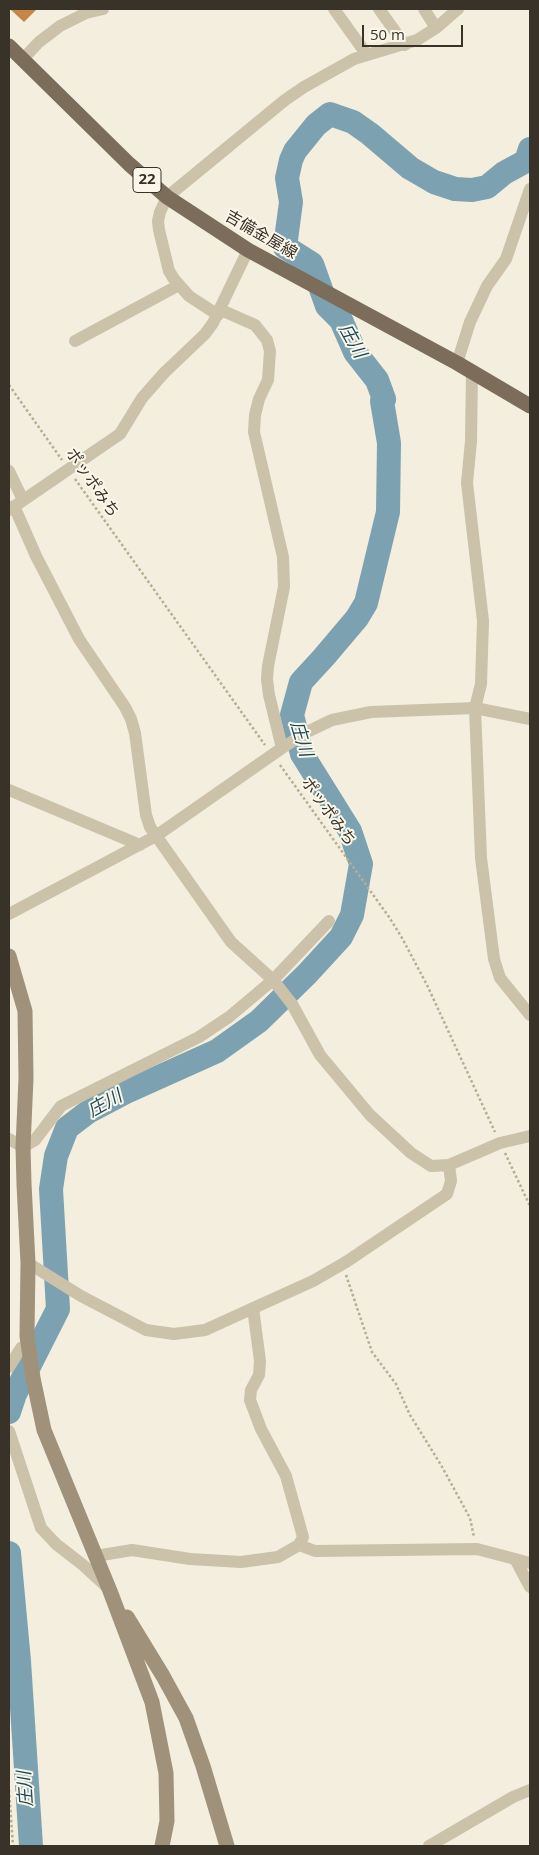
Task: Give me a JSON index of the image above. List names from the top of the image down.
{
  "streets": {
    "main road": ["22", "吉備金屋線"],
    "path": ["ポッポみち"]
  },
  "water": ["庄川"],
  "scale_bar": "50 m"
}
